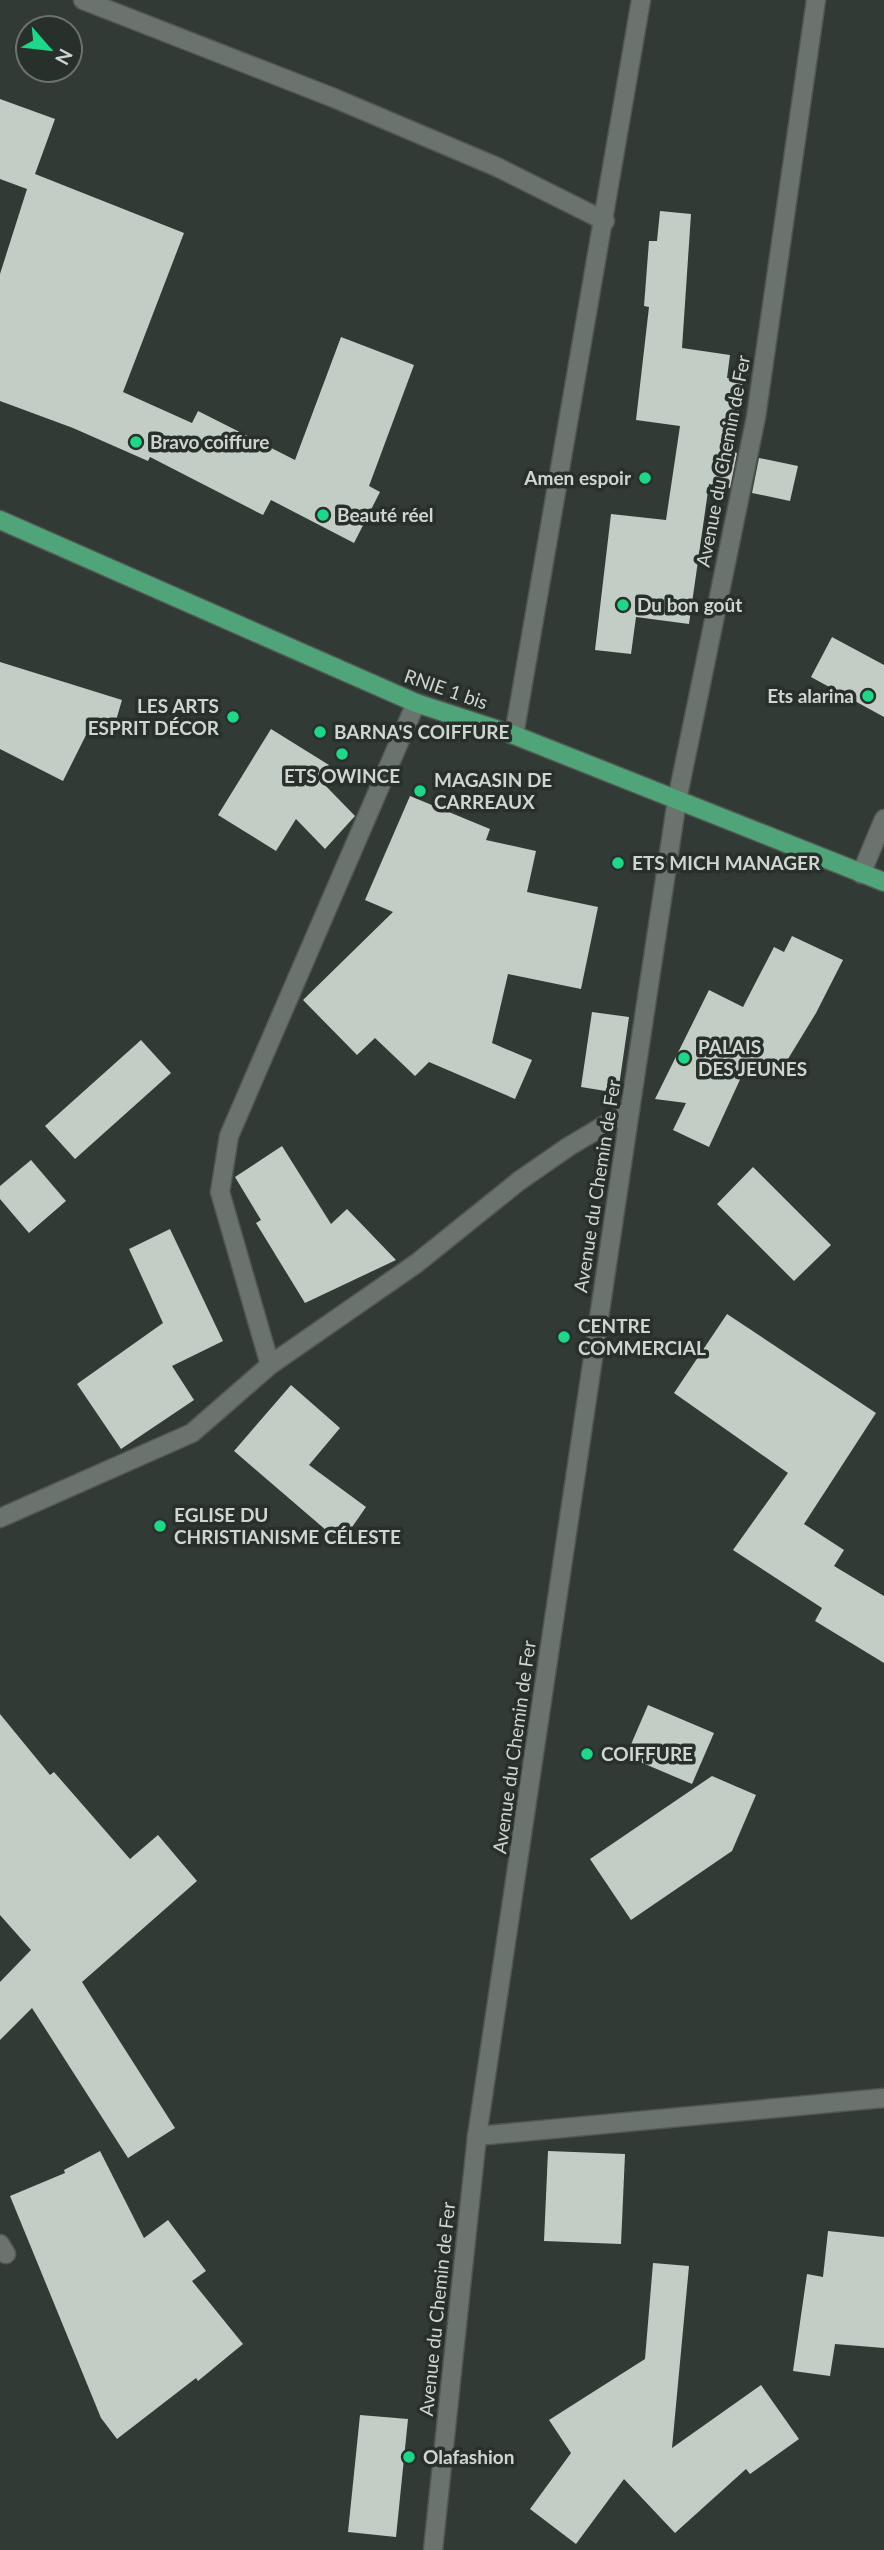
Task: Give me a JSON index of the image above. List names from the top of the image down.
{
  "streets": {
    "main road": ["RNIE 1 bis"],
    "street": ["Avenue du Chemin de Fer"]
  },
  "crossings": [
    ["Avenue du Chemin de Fer", "RNIE 1 bis"]
  ],
  "places": [
    "Bravo coiffure",
    "Amen espoir",
    "Beauté réel",
    "Du bon goût",
    "Ets alarina",
    "LES ARTS ESPRIT DÉCOR",
    "BARNA'S COIFFURE",
    "ETS OWINCE",
    "MAGASIN DE CARREAUX",
    "ETS MICH MANAGER",
    "PALAIS DES JEUNES",
    "CENTRE COMMERCIAL",
    "EGLISE DU CHRISTIANISME CÉLESTE",
    "COIFFURE",
    "Olafashion"
  ],
  "north": "bottom right"
}
